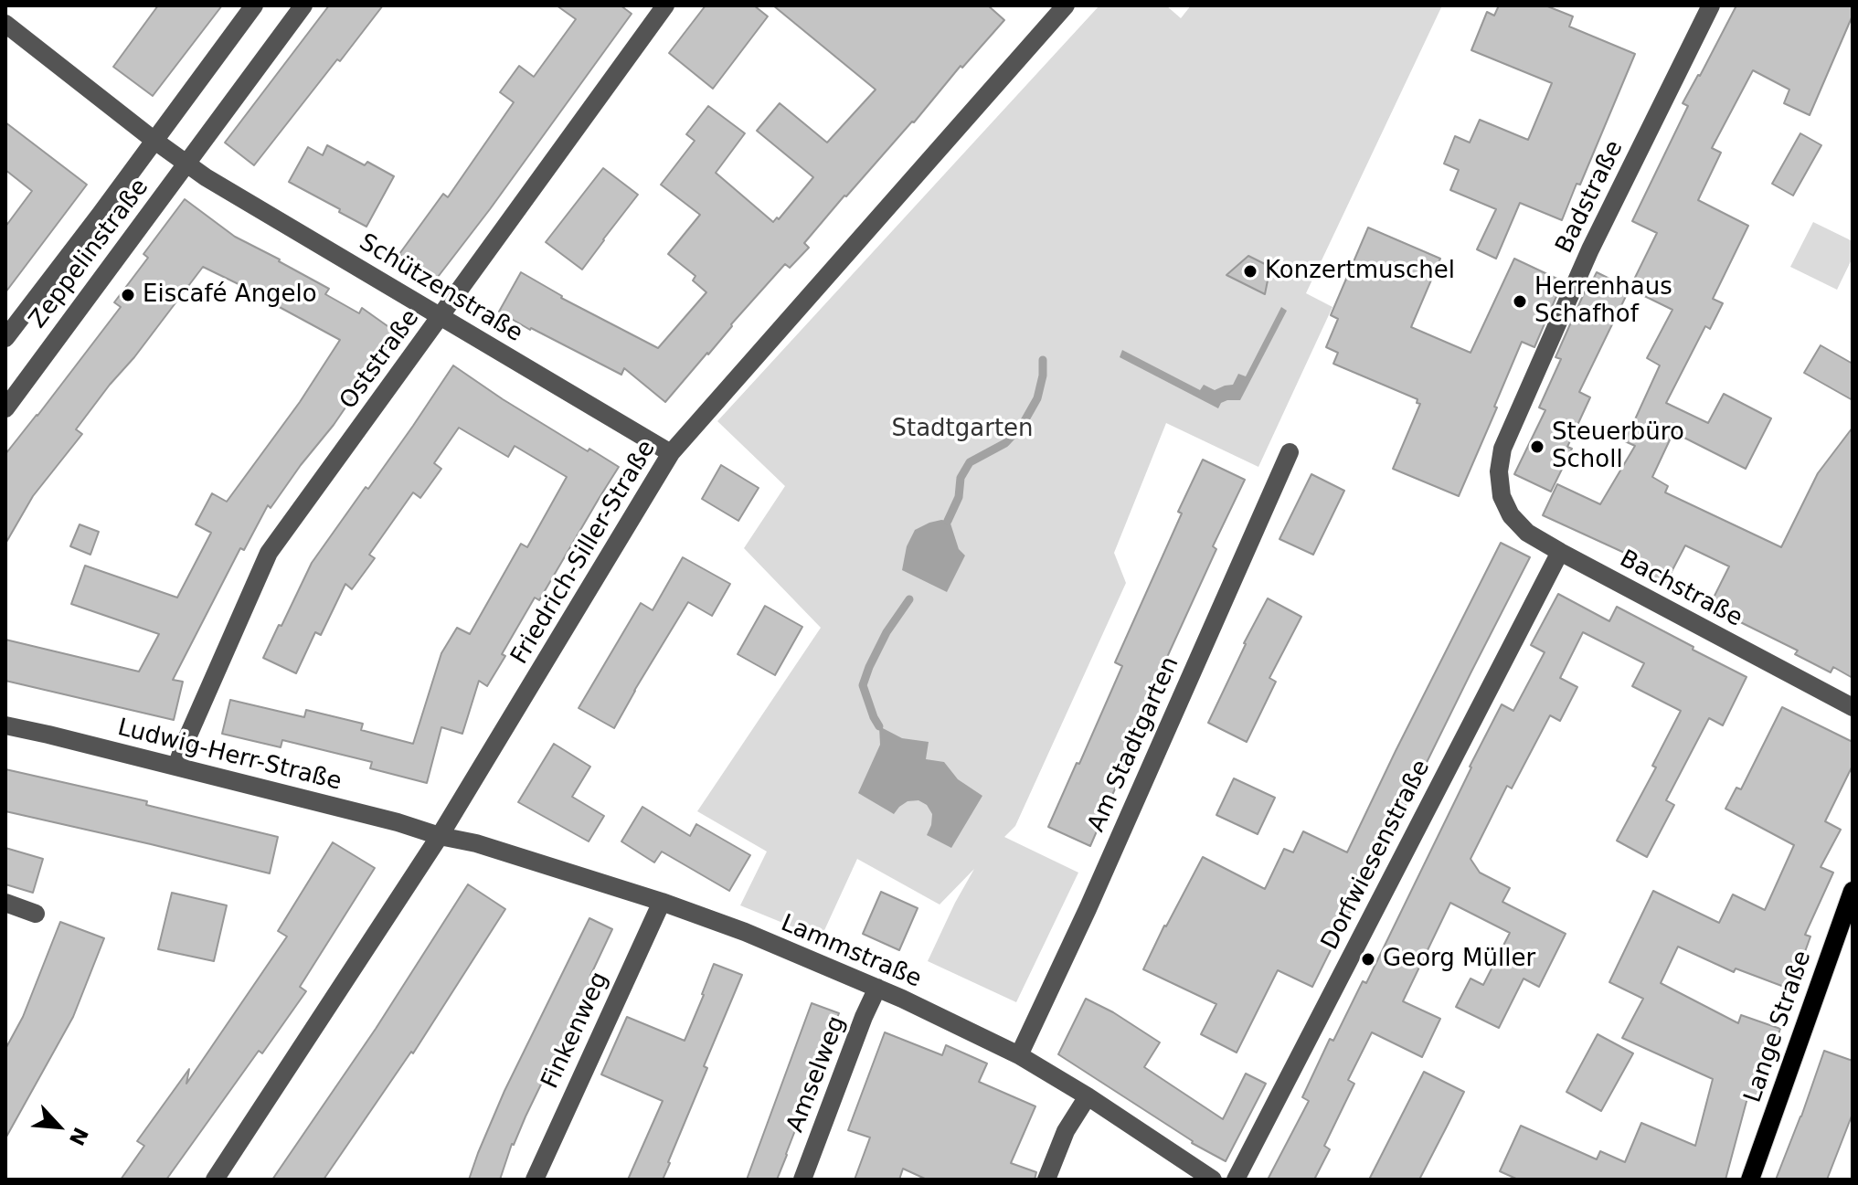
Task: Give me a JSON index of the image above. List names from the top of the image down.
{
  "streets": {
    "main road": ["Lange Straße"],
    "street": [
      "Badstraße",
      "Zeppelinstraße",
      "Schützenstraße",
      "Oststraße",
      "Friedrich-Siller-Straße",
      "Bachstraße",
      "Am Stadtgarten",
      "Ludwig-Herr-Straße",
      "Dorfwiesenstraße",
      "Lammstraße",
      "Finkenweg",
      "Amselweg"
    ]
  },
  "crossings": [
    ["Badstraße", "Bachstraße"],
    ["Zeppelinstraße", "Schützenstraße"],
    ["Schützenstraße", "Oststraße"],
    ["Schützenstraße", "Friedrich-Siller-Straße"],
    ["Oststraße", "Ludwig-Herr-Straße"],
    ["Friedrich-Siller-Straße", "Ludwig-Herr-Straße"],
    ["Friedrich-Siller-Straße", "Lammstraße"],
    ["Bachstraße", "Dorfwiesenstraße"],
    ["Am Stadtgarten", "Lammstraße"],
    ["Ludwig-Herr-Straße", "Lammstraße"],
    ["Lammstraße", "Finkenweg"],
    ["Lammstraße", "Amselweg"]
  ],
  "parks": ["Stadtgarten"],
  "places": [
    "Konzertmuschel",
    "Eiscafé Angelo",
    "Herrenhaus Schafhof",
    "Steuerbüro Scholl",
    "Georg Müller"
  ],
  "north": "bottom right"
}
